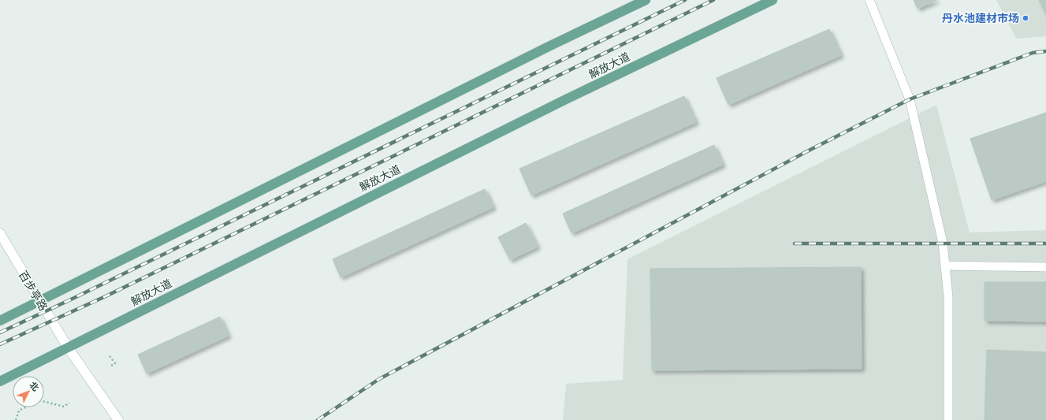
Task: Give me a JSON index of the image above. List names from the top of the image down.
{
  "streets": {
    "main road": ["解放大道"],
    "street": ["百步亭路"]
  },
  "crossings": [
    ["解放大道", "百步亭路"]
  ],
  "places": ["丹水池建材市场"],
  "north": "top right"
}
